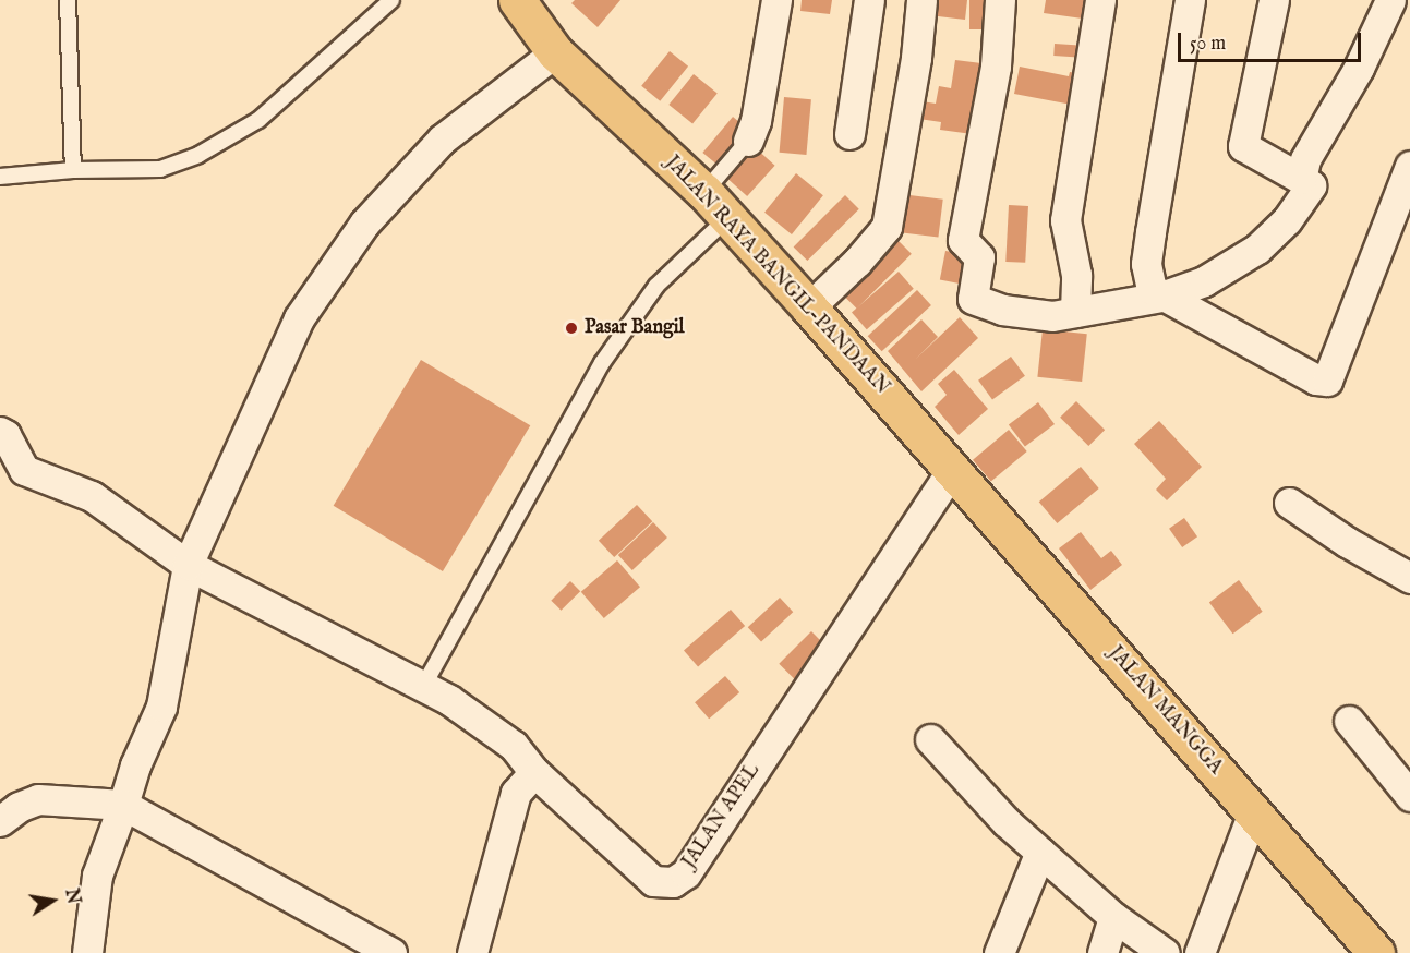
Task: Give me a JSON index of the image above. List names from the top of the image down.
{
  "streets": {
    "main road": ["JALAN RAYA BANGIL-PANDAAN", "JALAN MANGGA"],
    "street": ["JALAN APEL"]
  },
  "crossings": [
    ["JALAN RAYA BANGIL-PANDAAN", "JALAN MANGGA"],
    ["JALAN RAYA BANGIL-PANDAAN", "JALAN APEL"],
    ["JALAN MANGGA", "JALAN APEL"]
  ],
  "places": ["Pasar Bangil"],
  "scale_bar": "50 m",
  "north": "right"
}
